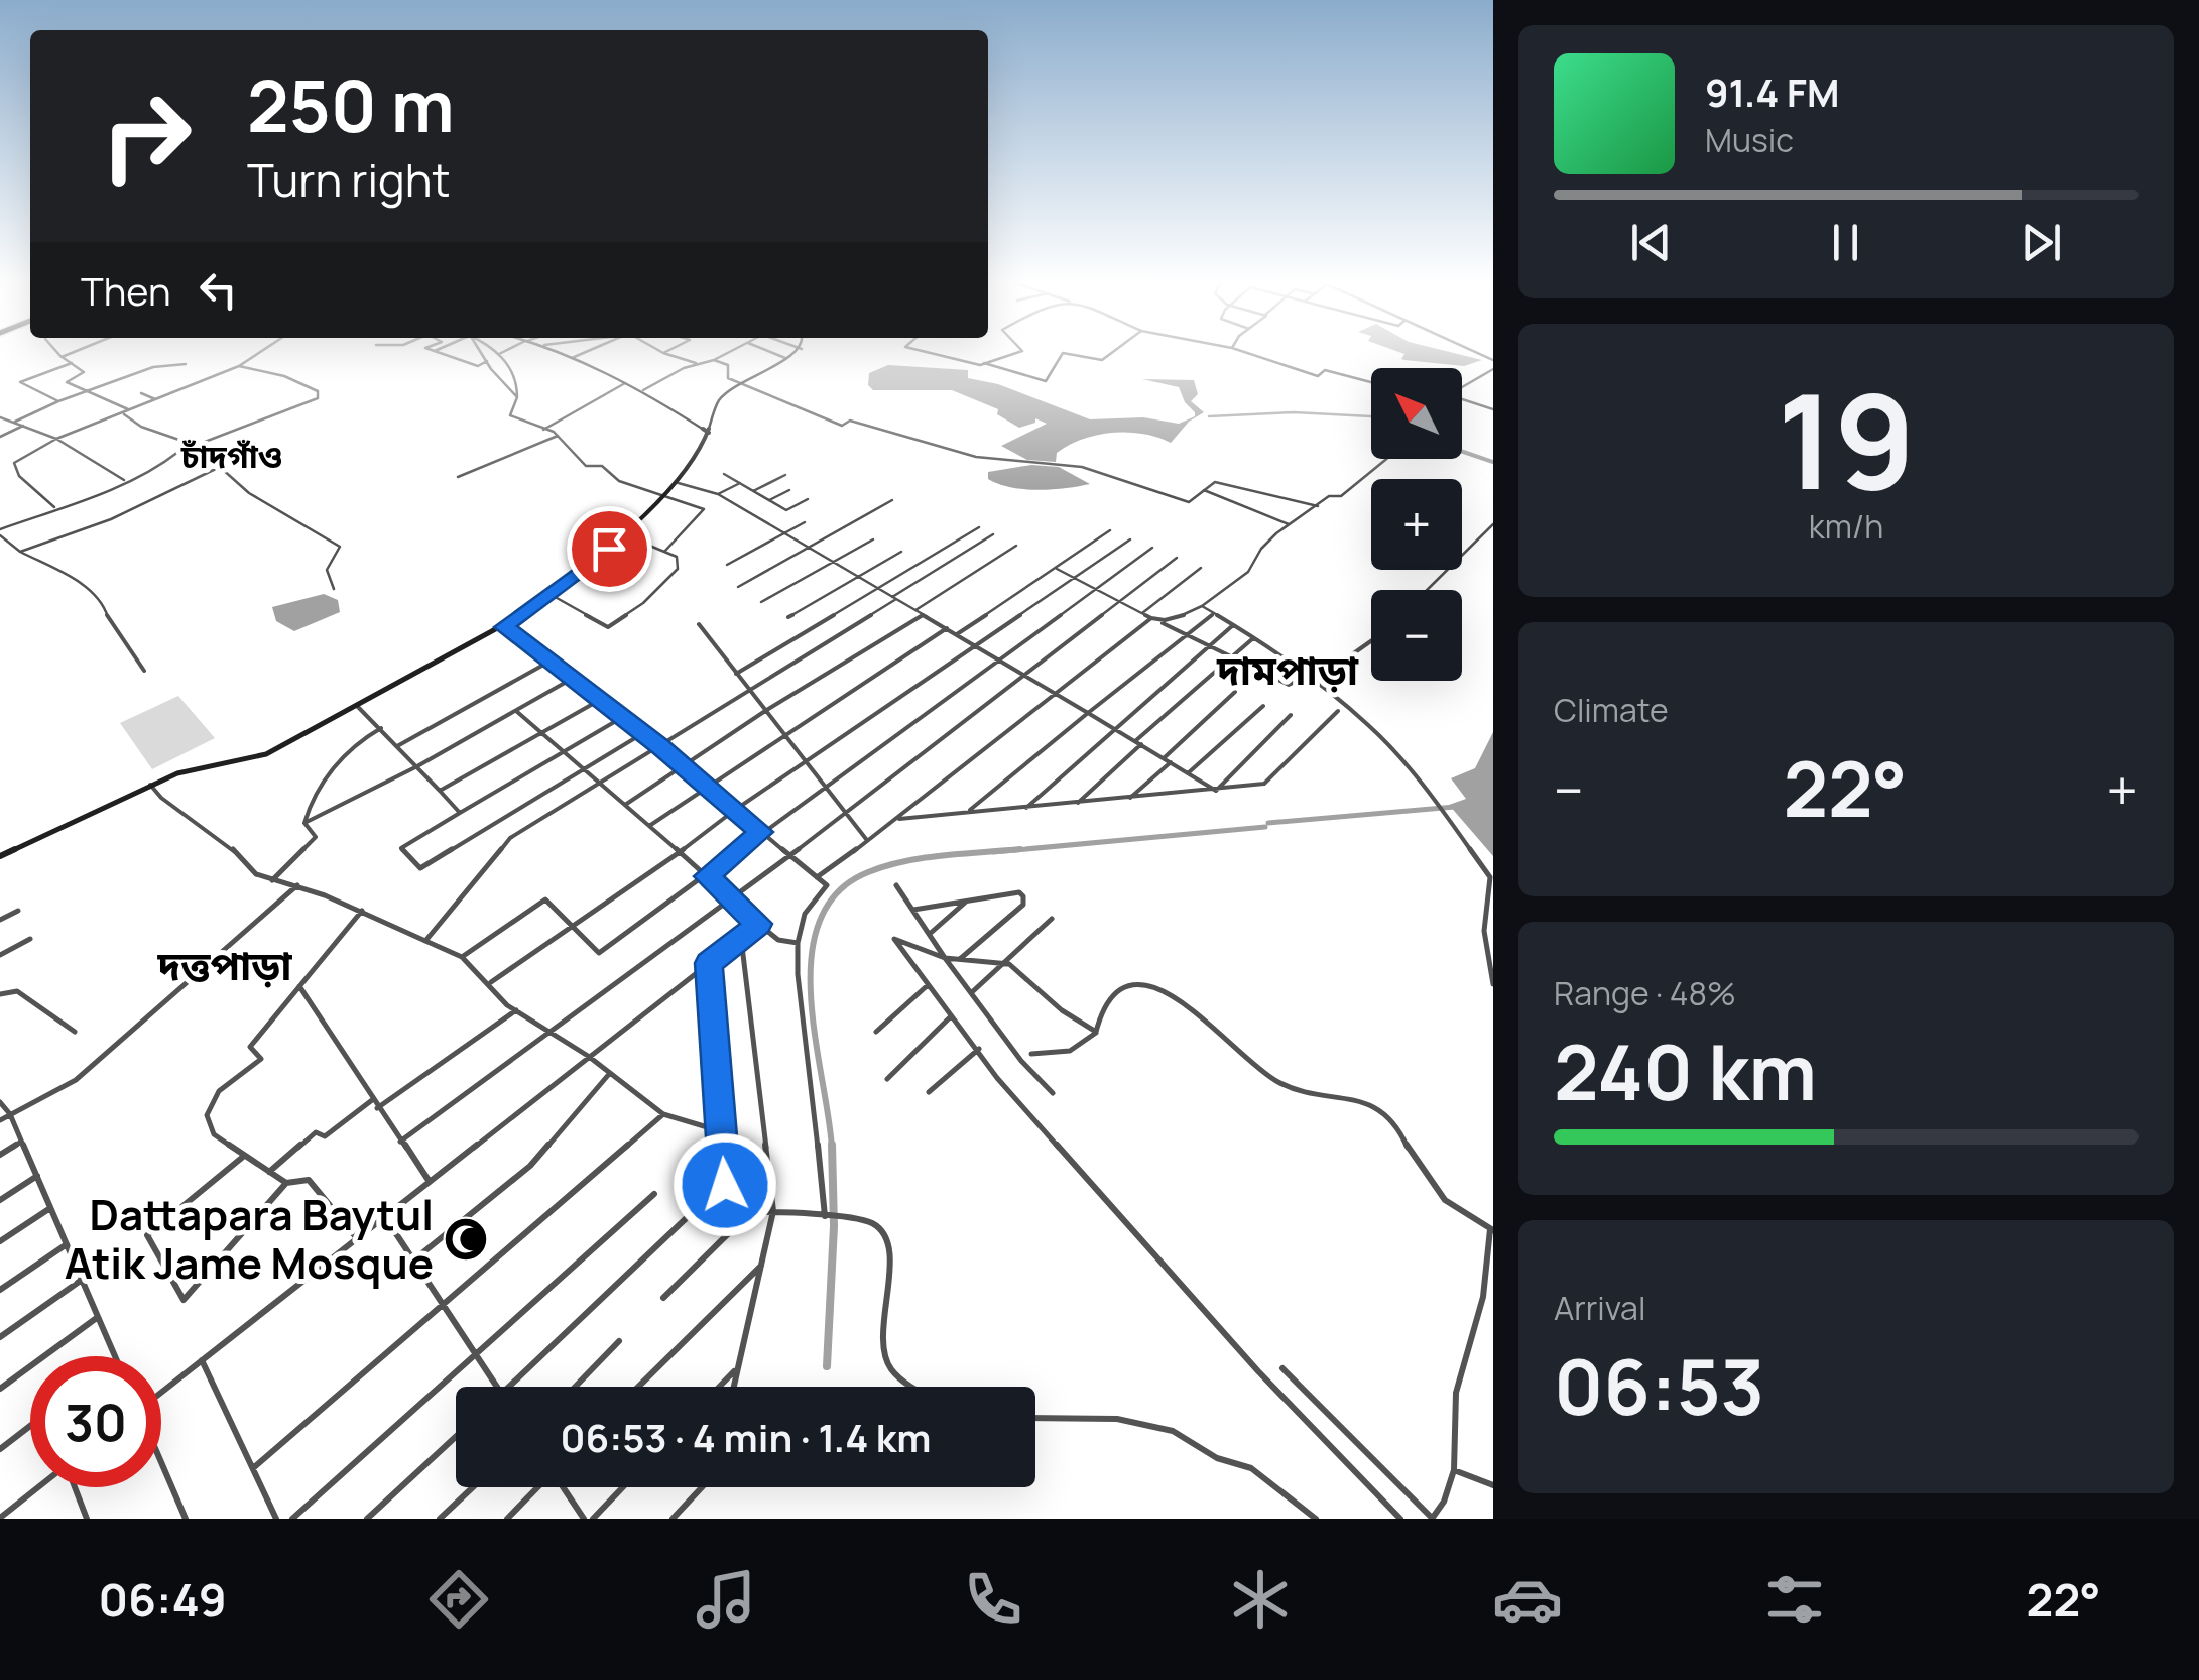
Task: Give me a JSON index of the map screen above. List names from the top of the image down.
{
  "districts": ["চাঁদগাঁও", "দামপাড়া", "দত্তপাড়া"],
  "places": {
    "mosque": ["Dattapara Baytul Atik Jame Mosque"]
  },
  "north": "top left",
  "page": {
    "turn": ["250 m", "Turn right"],
    "song": ["91.4 FM", "Music"],
    "then": "Then",
    "tile": [
      ["19", "km/h"],
      "Climate",
      ["Range · 48%", "240 km"],
      ["Arrival", "06:53"]
    ],
    "map_buttons": ["+", "−"],
    "heat": ["−", "22°", "+"],
    "limit": "30",
    "trip": "06:53 · 4 min · 1.4 km",
    "tabs": ["06:49", "22°"]
  }
}
